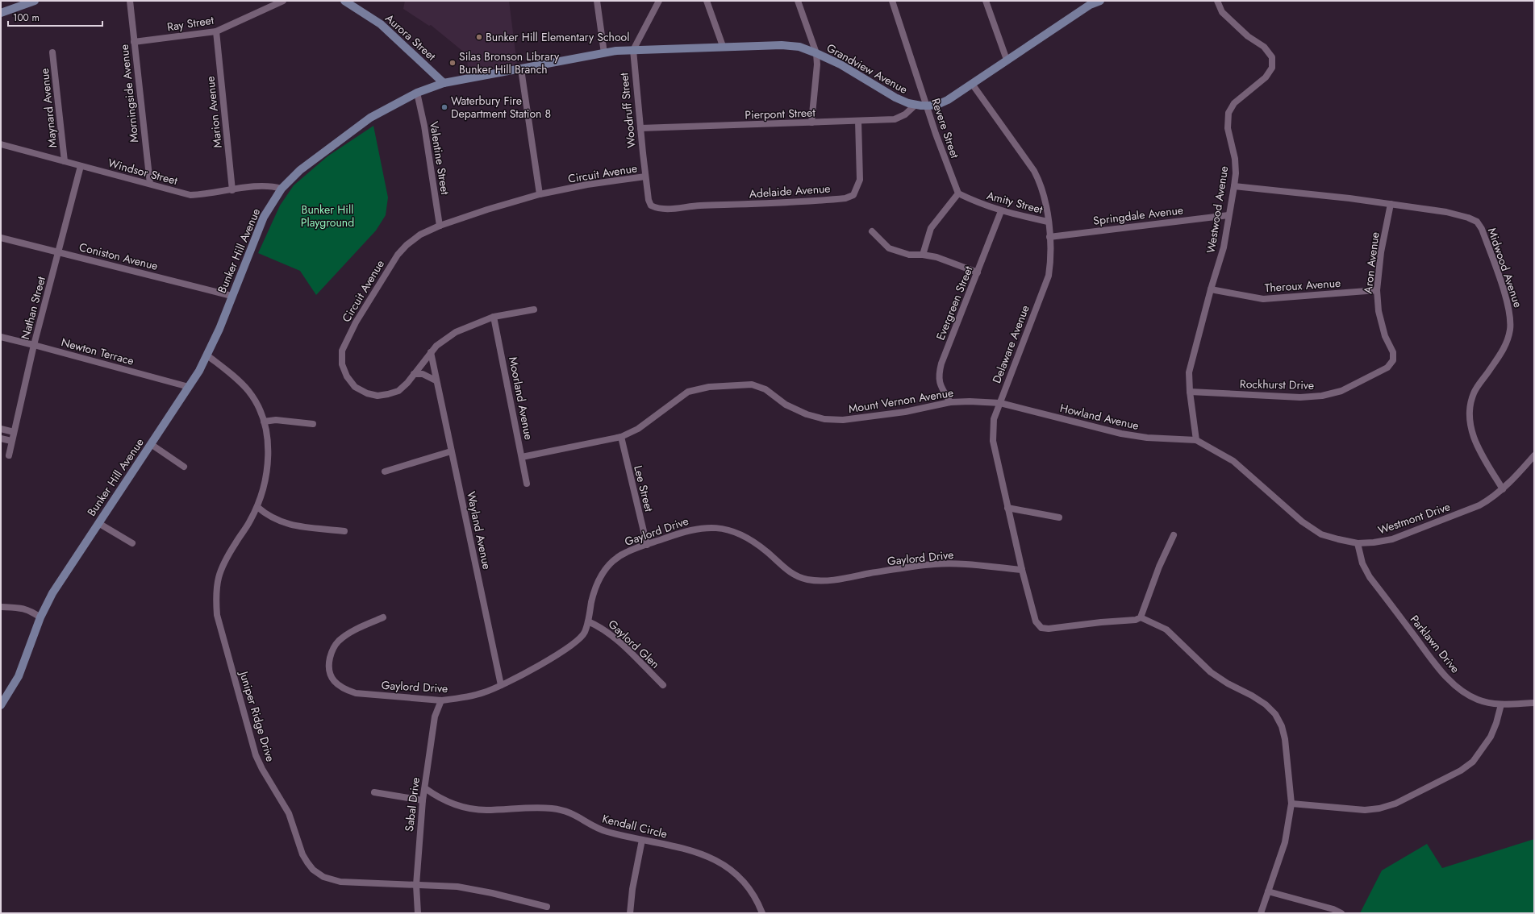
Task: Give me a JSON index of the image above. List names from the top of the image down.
{
  "streets": {
    "main road": ["Aurora Street", "Grandview Avenue", "Bunker Hill Avenue"],
    "street": [
      "Ray Street",
      "Morningside Avenue",
      "Maynard Avenue",
      "Woodruff Street",
      "Marion Avenue",
      "Pierpont Street",
      "Revere Street",
      "Valentine Street",
      "Windsor Street",
      "Circuit Avenue",
      "Adelaide Avenue",
      "Amity Street",
      "Westwood Avenue",
      "Springdale Avenue",
      "Coniston Avenue",
      "Aron Avenue",
      "Midwood Avenue",
      "Theroux Avenue",
      "Evergreen Street",
      "Nathan Street",
      "Delaware Avenue",
      "Newton Terrace",
      "Rockhurst Drive",
      "Moorland Avenue",
      "Mount Vernon Avenue",
      "Howland Avenue",
      "Lee Street",
      "Westmont Drive",
      "Wayland Avenue",
      "Gaylord Drive",
      "Gaylord Glen",
      "Parklawn Drive",
      "Juniper Ridge Drive",
      "Sabal Drive",
      "Kendall Circle"
    ]
  },
  "crossings": [
    ["Ray Street", "Morningside Avenue"],
    ["Ray Street", "Marion Avenue"],
    ["Aurora Street", "Bunker Hill Avenue"],
    ["Grandview Avenue", "Woodruff Street"],
    ["Grandview Avenue", "Pierpont Street"],
    ["Grandview Avenue", "Revere Street"],
    ["Grandview Avenue", "Bunker Hill Avenue"],
    ["Grandview Avenue", "Delaware Avenue"],
    ["Morningside Avenue", "Windsor Street"],
    ["Maynard Avenue", "Windsor Street"],
    ["Woodruff Street", "Pierpont Street"],
    ["Woodruff Street", "Circuit Avenue"],
    ["Woodruff Street", "Adelaide Avenue"],
    ["Woodruff Street", "Bunker Hill Avenue"],
    ["Marion Avenue", "Windsor Street"],
    ["Pierpont Street", "Adelaide Avenue"],
    ["Revere Street", "Amity Street"],
    ["Valentine Street", "Circuit Avenue"],
    ["Valentine Street", "Bunker Hill Avenue"],
    ["Windsor Street", "Bunker Hill Avenue"],
    ["Windsor Street", "Nathan Street"],
    ["Circuit Avenue", "Moorland Avenue"],
    ["Circuit Avenue", "Wayland Avenue"],
    ["Amity Street", "Evergreen Street"],
    ["Amity Street", "Delaware Avenue"],
    ["Westwood Avenue", "Springdale Avenue"],
    ["Westwood Avenue", "Midwood Avenue"],
    ["Westwood Avenue", "Theroux Avenue"],
    ["Westwood Avenue", "Rockhurst Drive"],
    ["Westwood Avenue", "Howland Avenue"],
    ["Westwood Avenue", "Westmont Drive"],
    ["Springdale Avenue", "Delaware Avenue"],
    ["Bunker Hill Avenue", "Coniston Avenue"],
    ["Bunker Hill Avenue", "Newton Terrace"],
    ["Bunker Hill Avenue", "Juniper Ridge Drive"],
    ["Coniston Avenue", "Nathan Street"],
    ["Aron Avenue", "Midwood Avenue"],
    ["Aron Avenue", "Theroux Avenue"],
    ["Aron Avenue", "Rockhurst Drive"],
    ["Midwood Avenue", "Westmont Drive"],
    ["Evergreen Street", "Mount Vernon Avenue"],
    ["Nathan Street", "Newton Terrace"],
    ["Delaware Avenue", "Mount Vernon Avenue"],
    ["Delaware Avenue", "Howland Avenue"],
    ["Delaware Avenue", "Gaylord Drive"],
    ["Moorland Avenue", "Mount Vernon Avenue"],
    ["Mount Vernon Avenue", "Howland Avenue"],
    ["Mount Vernon Avenue", "Lee Street"],
    ["Howland Avenue", "Westmont Drive"],
    ["Lee Street", "Gaylord Drive"],
    ["Westmont Drive", "Parklawn Drive"],
    ["Wayland Avenue", "Gaylord Drive"],
    ["Gaylord Drive", "Gaylord Glen"],
    ["Gaylord Drive", "Sabal Drive"],
    ["Juniper Ridge Drive", "Sabal Drive"],
    ["Sabal Drive", "Kendall Circle"]
  ],
  "parks": ["Bunker Hill Playground"],
  "places": ["Bunker Hill Elementary School", "Silas Bronson Library Bunker Hill Branch", "Waterbury Fire Department Station 8"],
  "scale_bar": "100 m"
}
